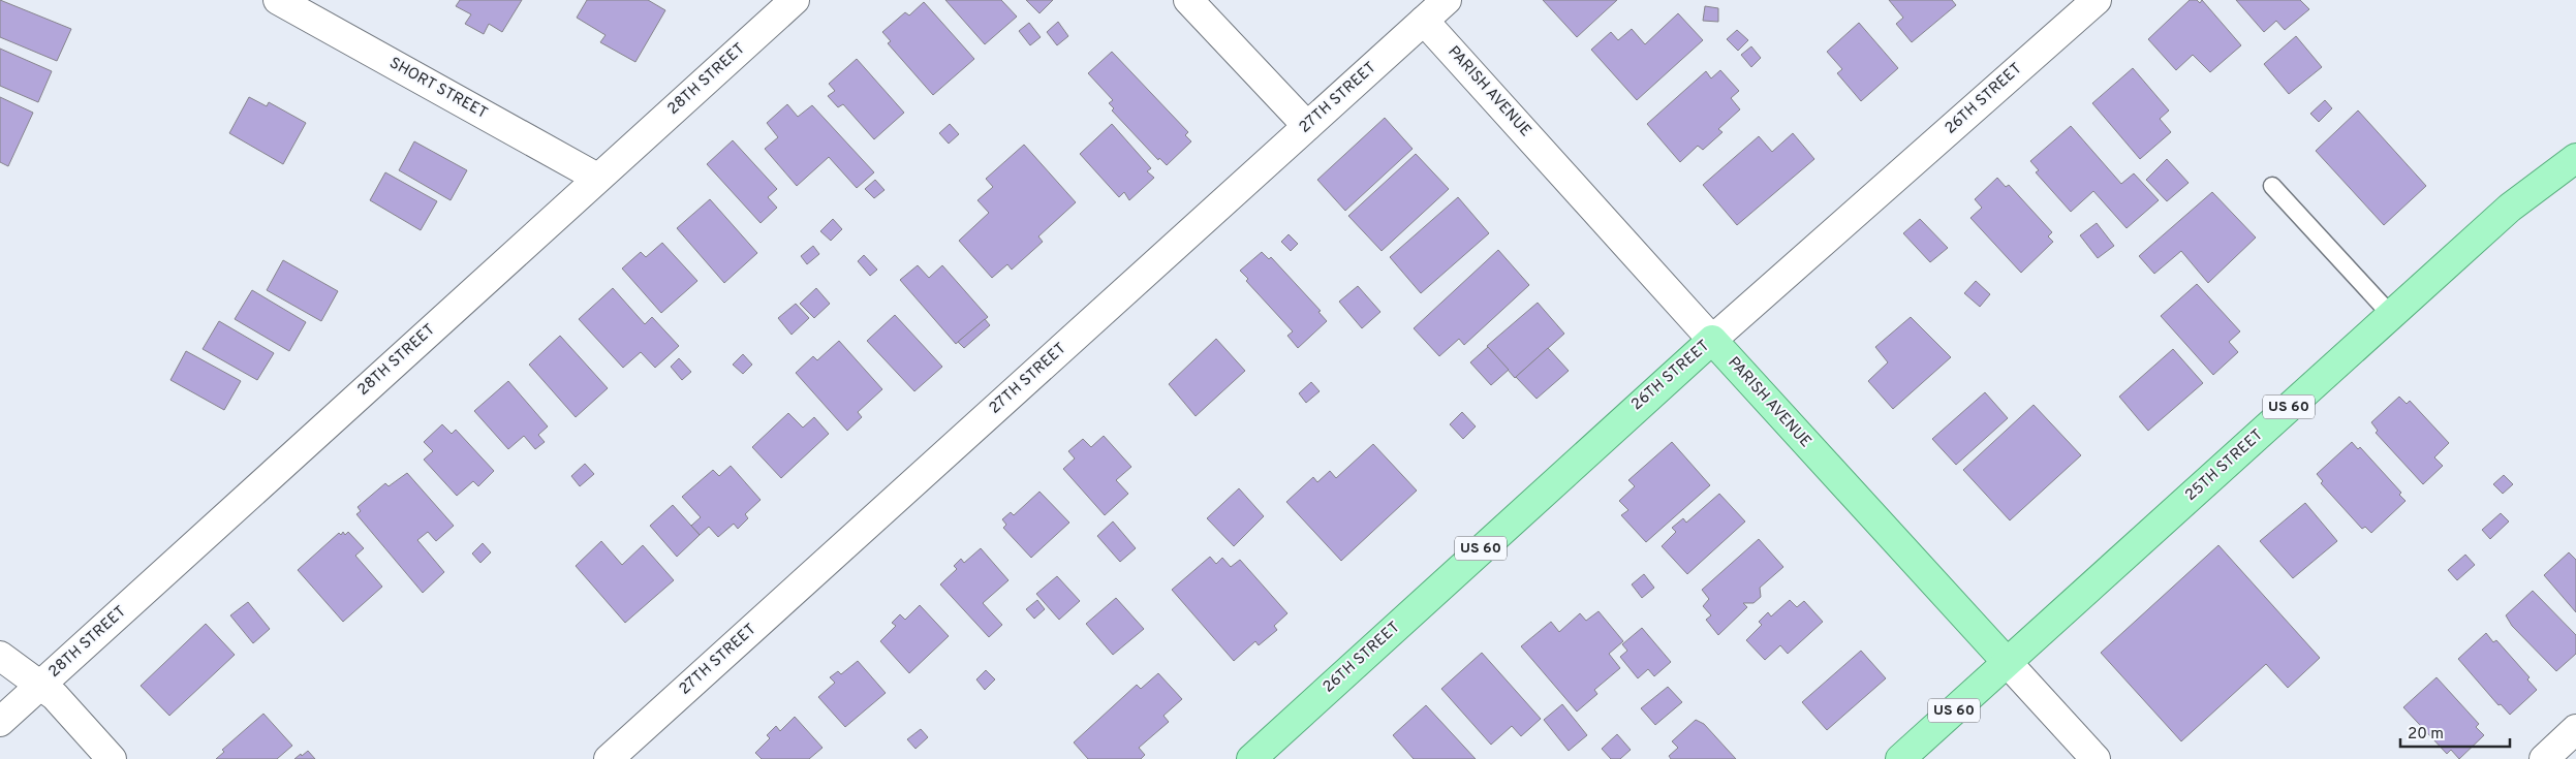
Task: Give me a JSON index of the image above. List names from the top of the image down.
{
  "streets": {
    "main road": [
      "28TH STREET",
      "SHORT STREET",
      "PARISH AVENUE",
      "27TH STREET",
      "26TH STREET",
      "US 60",
      "25TH STREET"
    ]
  },
  "crossings": [
    ["28TH STREET", "SHORT STREET"],
    ["PARISH AVENUE", "27TH STREET"],
    ["PARISH AVENUE", "26TH STREET"],
    ["PARISH AVENUE", "25TH STREET"]
  ],
  "scale_bar": "20 m"
}
